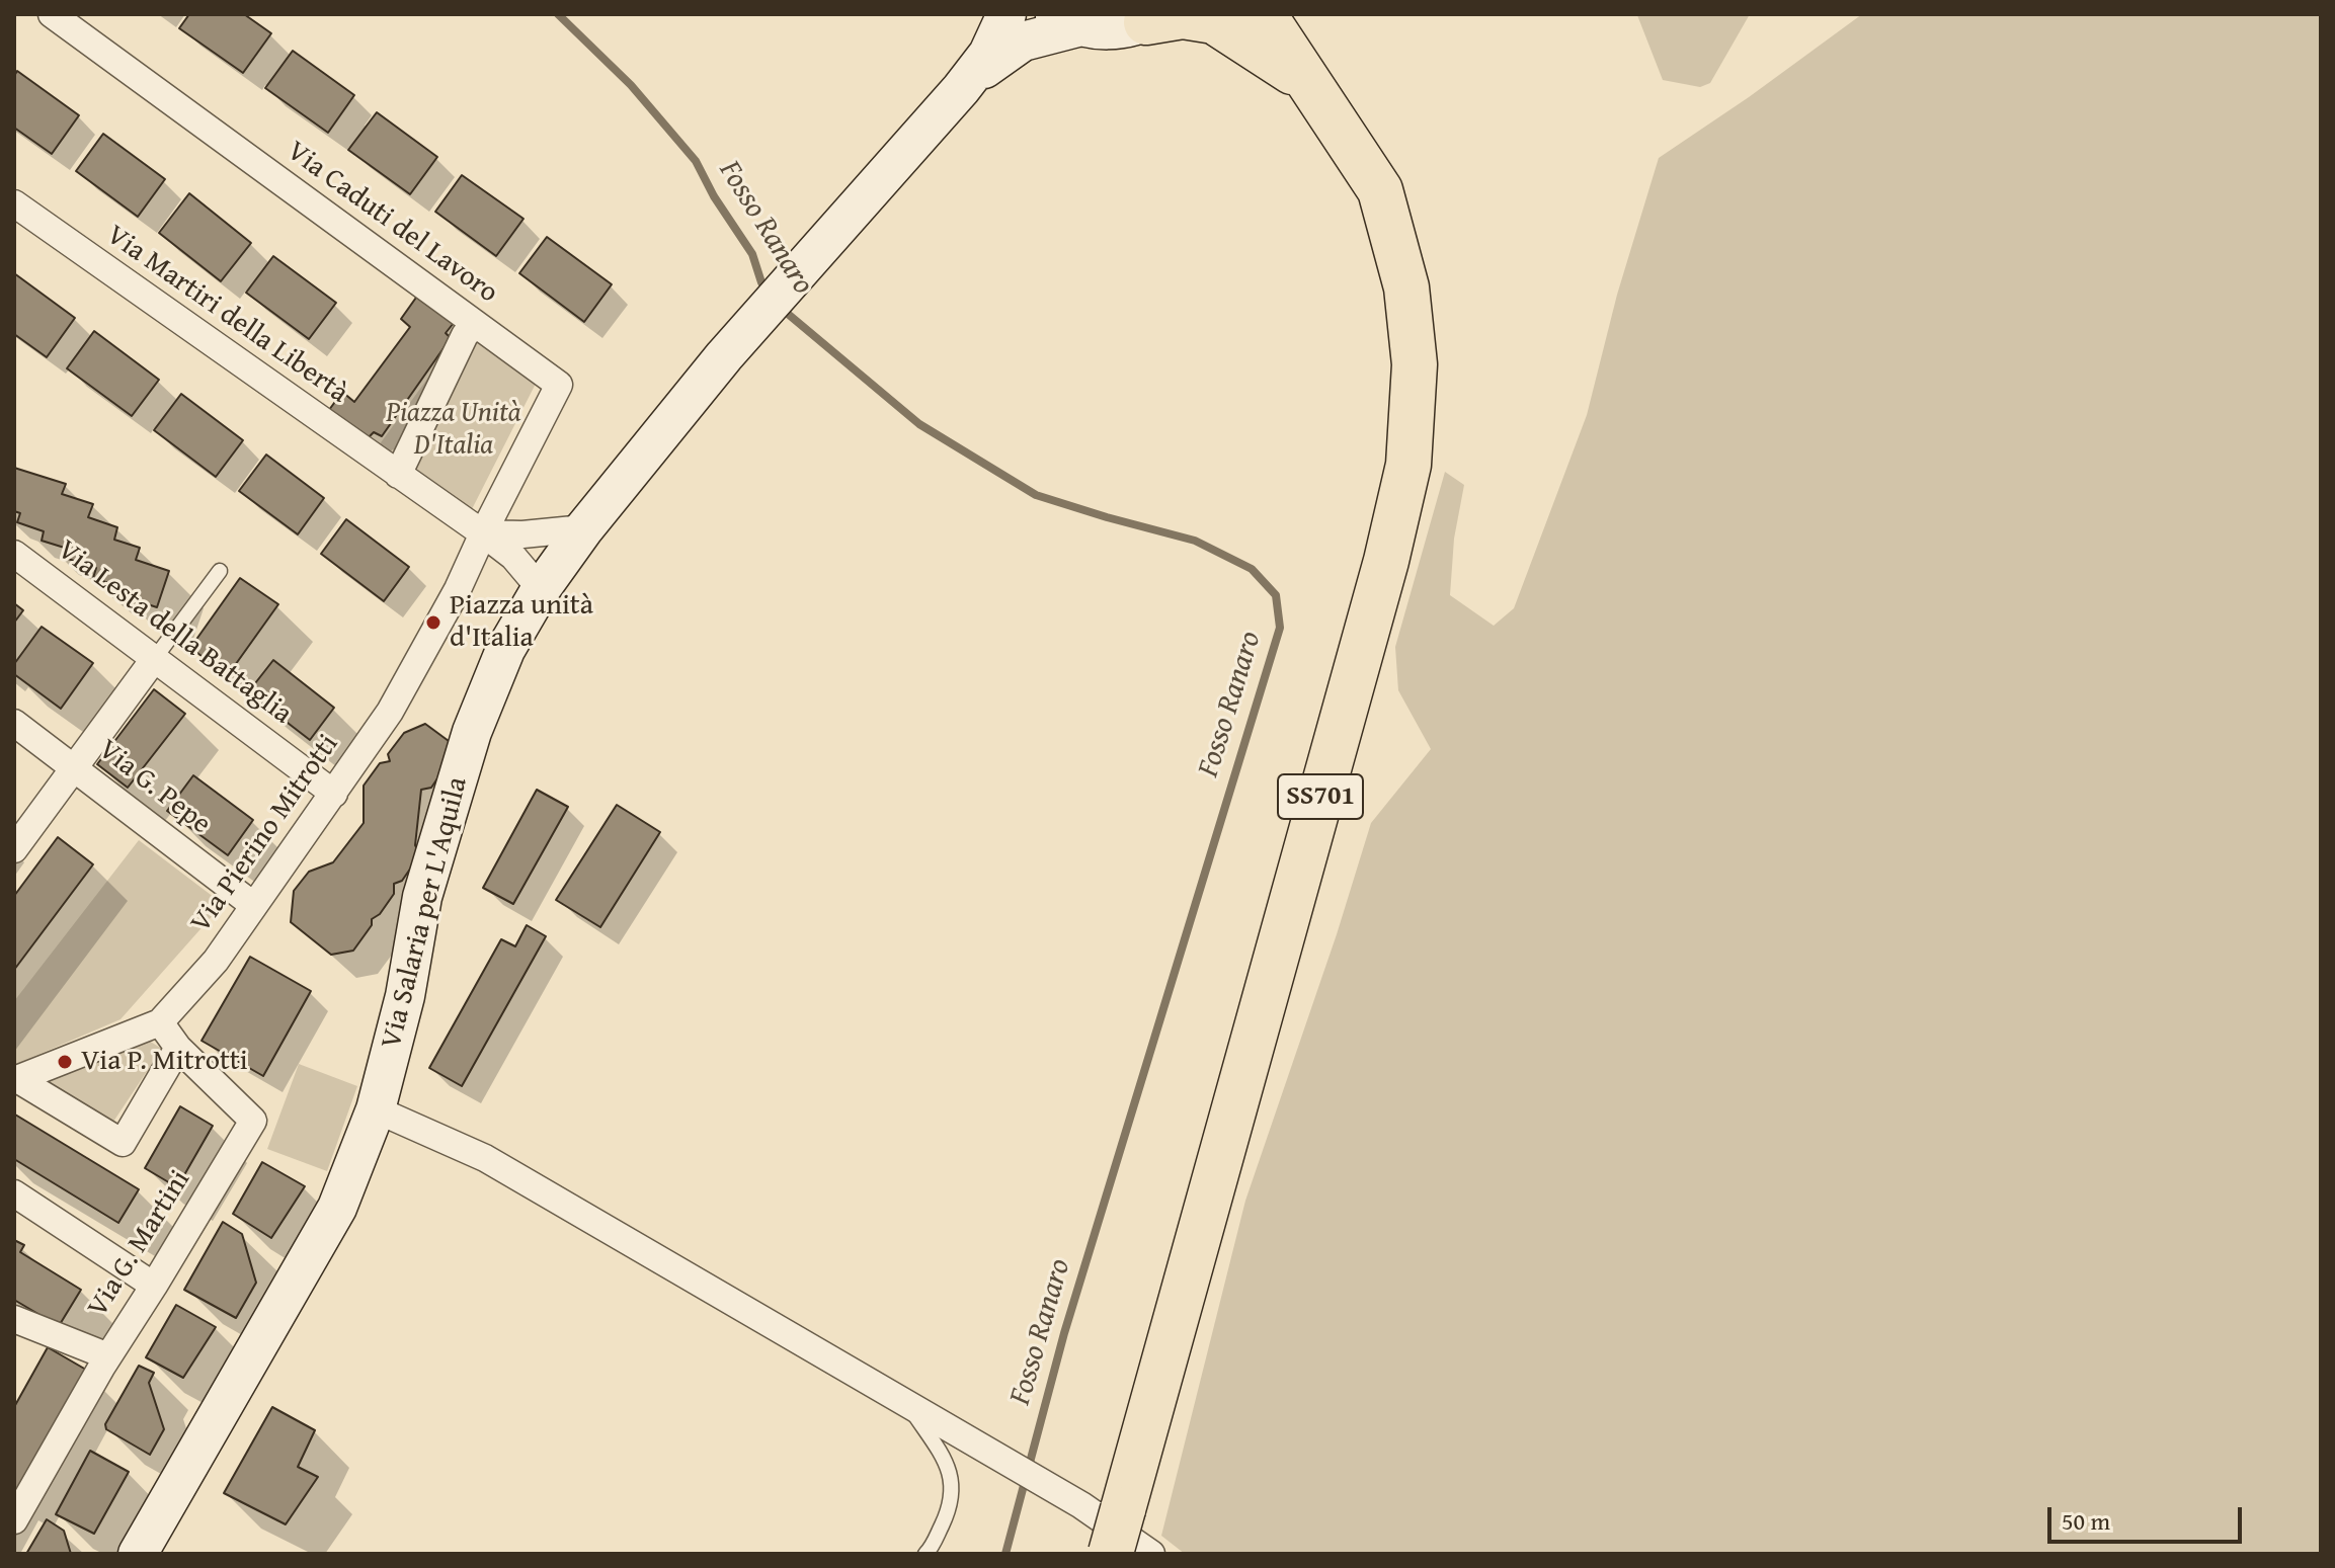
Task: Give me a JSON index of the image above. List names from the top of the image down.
{
  "streets": {
    "highway": ["SS701"],
    "main road": ["Via Salaria per L'Aquila"],
    "street": [
      "Via Caduti del Lavoro",
      "Via Martiri della Libertà",
      "Via Lesta della Battaglia",
      "Via G. Pepe",
      "Via Pierino Mitrotti",
      "Via G. Martini"
    ]
  },
  "crossings": [
    ["Via Caduti del Lavoro", "Via Martiri della Libertà"],
    ["Via Caduti del Lavoro", "Via Pierino Mitrotti"],
    ["Via Martiri della Libertà", "Via Pierino Mitrotti"],
    ["Via Lesta della Battaglia", "Via Pierino Mitrotti"],
    ["Via G. Pepe", "Via Pierino Mitrotti"],
    ["SS701", "Via Salaria per L'Aquila"],
    ["Via Pierino Mitrotti", "Via G. Martini"]
  ],
  "water": ["Fosso Ranaro"],
  "parks": ["Piazza Unità D'Italia"],
  "places": ["Piazza unità d'Italia", "Via P. Mitrotti"],
  "scale_bar": "50 m"
}
